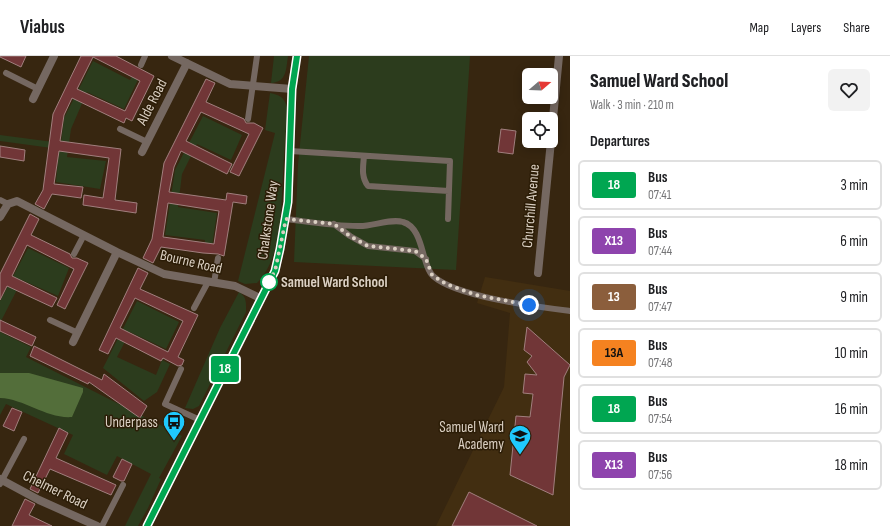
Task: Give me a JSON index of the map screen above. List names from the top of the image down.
{
  "streets": {
    "street": [
      "Alde Road",
      "Churchill Avenue",
      "Chalkstone Way",
      "Bourne Road",
      "Chelmer Road"
    ]
  },
  "crossings": [
    ["Chalkstone Way", "Bourne Road"]
  ],
  "places": {
    "other": ["Samuel Ward School"],
    "bus stop": ["Underpass"],
    "school or university": ["Samuel Ward Academy"]
  },
  "lines": ["bus line 18"],
  "north": "right",
  "page": {
    "header": "Viabus",
    "nav": ["Map", "Layers", "Share"],
    "on_map": "18",
    "heading": [
      ["Samuel Ward School", "Walk · 3 min · 210 m"],
      "Departures"
    ],
    "list": [
      {
        "mark": "18",
        "name": "Bus",
        "note": "07:41",
        "value": "3 min"
      },
      {
        "mark": "X13",
        "name": "Bus",
        "note": "07:44",
        "value": "6 min"
      },
      {
        "mark": "13",
        "name": "Bus",
        "note": "07:47",
        "value": "9 min"
      },
      {
        "mark": "13A",
        "name": "Bus",
        "note": "07:48",
        "value": "10 min"
      },
      {
        "mark": "18",
        "name": "Bus",
        "note": "07:54",
        "value": "16 min"
      },
      {
        "mark": "X13",
        "name": "Bus",
        "note": "07:56",
        "value": "18 min"
      }
    ]
  }
}
